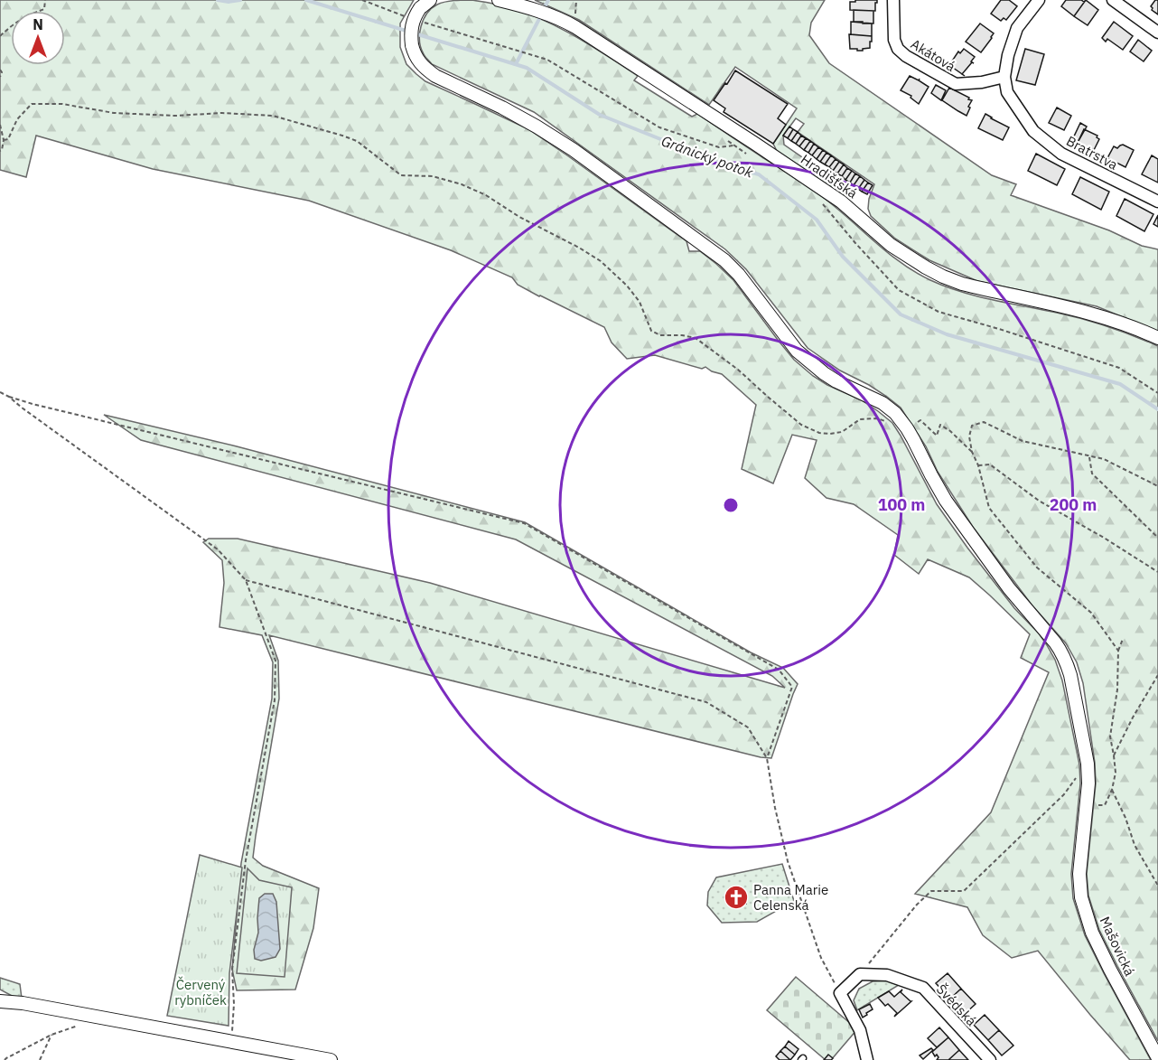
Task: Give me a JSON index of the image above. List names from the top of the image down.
{
  "streets": {
    "street": [
      "Akátová",
      "Bratrstva",
      "Hradišťská",
      "Mašovická",
      "Švédská"
    ]
  },
  "crossings": [
    ["Akátová", "Bratrstva"]
  ],
  "water": ["Gránický potok"],
  "parks": ["Červený rybníček"],
  "places": {
    "church": ["Panna Marie Celenská"]
  },
  "north": "top",
  "rings": ["100 m", "200 m"]
}
